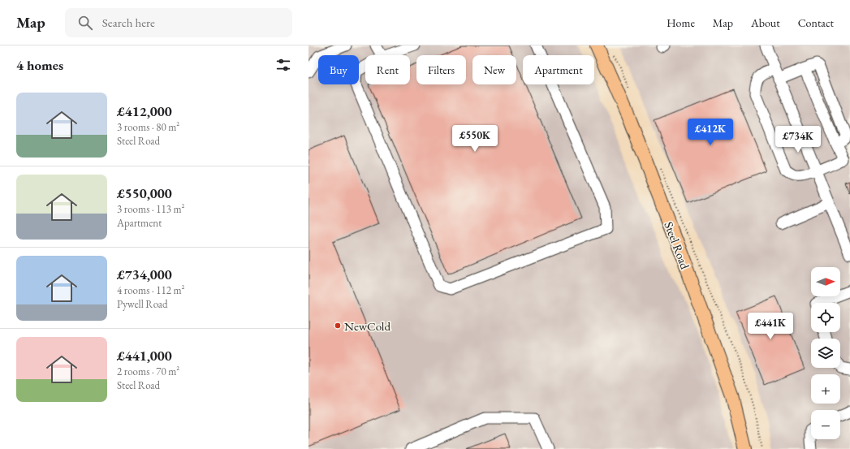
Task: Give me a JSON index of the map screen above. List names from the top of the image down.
{
  "streets": {
    "main road": ["Steel Road"]
  },
  "places": ["NewCold"],
  "north": "right",
  "page": {
    "header": "Map",
    "search": "Search here",
    "nav": [
      "Home",
      "Map",
      "About",
      "Contact"
    ],
    "heading": "4 homes",
    "chip": [
      "Buy",
      "Rent",
      "Filters",
      "New",
      "Apartment"
    ],
    "list": [
      {
        "name": "£412,000",
        "note": "3 rooms · 80 m² · Steel Road"
      },
      {
        "name": "£550,000",
        "note": "3 rooms · 113 m² · Apartment"
      },
      {
        "name": "£734,000",
        "note": "4 rooms · 112 m² · Pywell Road"
      },
      {
        "name": "£441,000",
        "note": "2 rooms · 70 m² · Steel Road"
      }
    ],
    "price": [
      "£412K",
      "£550K",
      "£734K",
      "£441K"
    ],
    "map_buttons": ["+", "−"]
  }
}
